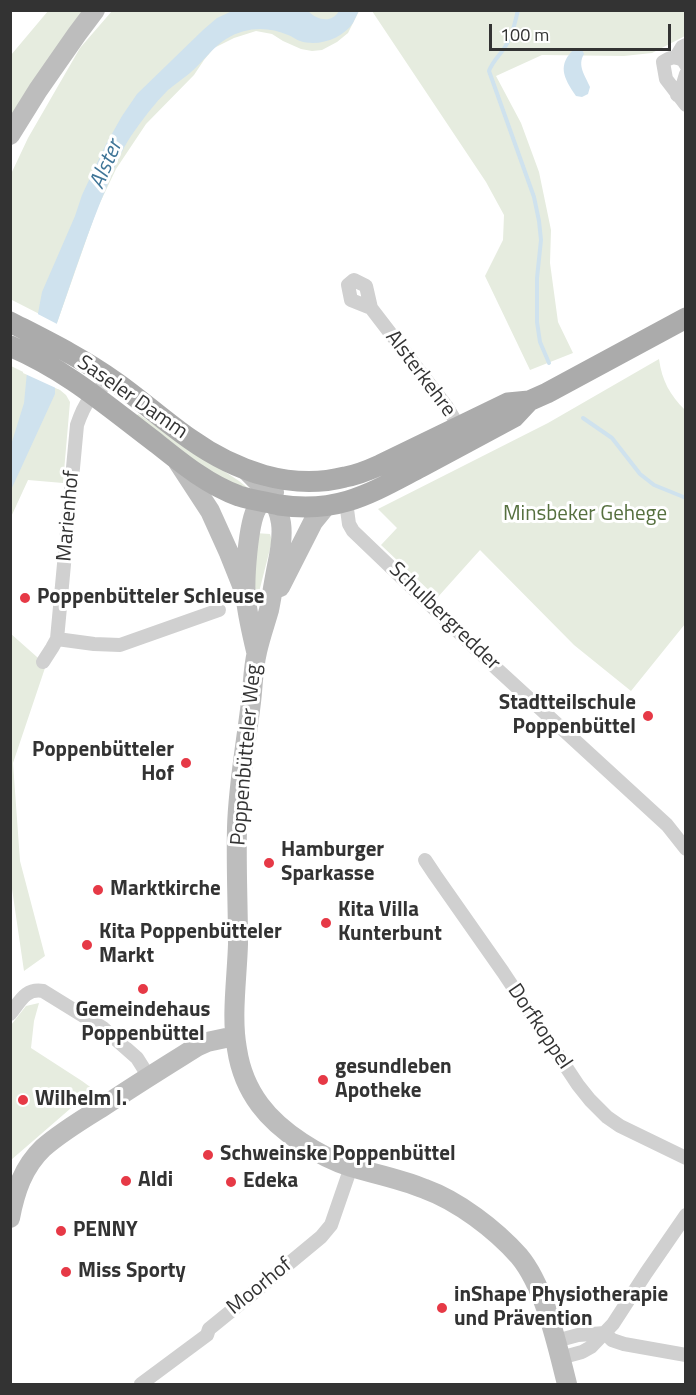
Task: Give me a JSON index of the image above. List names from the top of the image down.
{
  "streets": {
    "main road": ["Saseler Damm", "Poppenbütteler Weg"],
    "street": [
      "Alsterkehre",
      "Marienhof",
      "Schulbergredder",
      "Dorfkoppel",
      "Moorhof"
    ]
  },
  "crossings": [
    ["Saseler Damm", "Marienhof"],
    ["Poppenbütteler Weg", "Moorhof"]
  ],
  "water": ["Alster"],
  "parks": ["Minsbeker Gehege"],
  "places": [
    "Poppenbütteler Schleuse",
    "Stadtteilschule Poppenbüttel",
    "Poppenbütteler Hof",
    "Hamburger Sparkasse",
    "Marktkirche",
    "Kita Villa Kunterbunt",
    "Kita Poppenbütteler Markt",
    "Gemeindehaus Poppenbüttel",
    "gesundleben Apotheke",
    "Wilhelm I.",
    "Schweinske Poppenbüttel",
    "Aldi",
    "Edeka",
    "PENNY",
    "Miss Sporty",
    "inShape Physiotherapie und Prävention"
  ],
  "scale_bar": "100 m"
}
